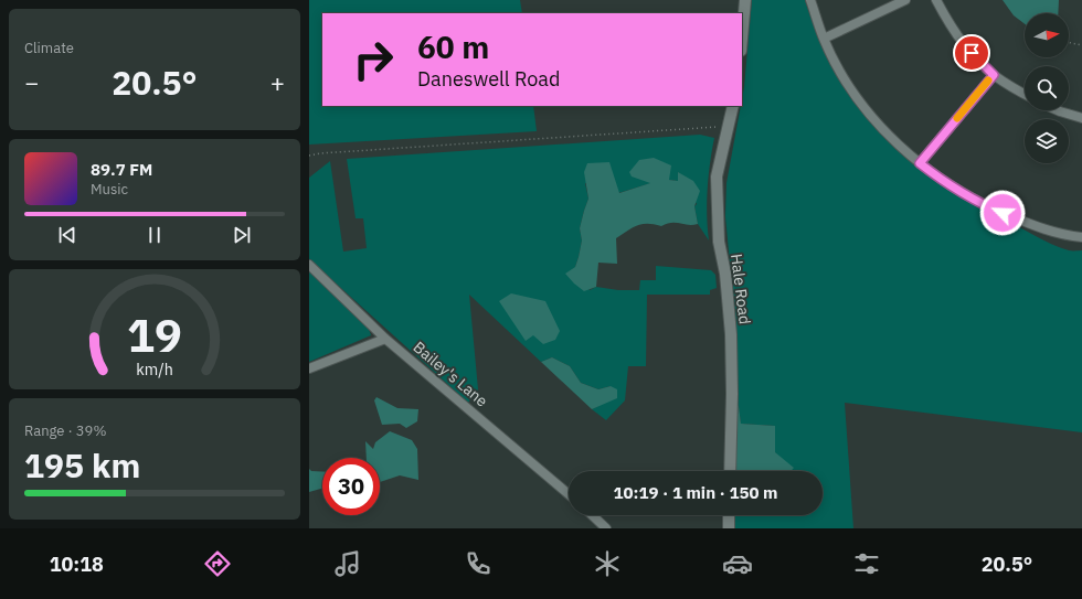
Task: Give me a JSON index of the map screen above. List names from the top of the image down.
{
  "streets": {
    "street": ["Hale Road", "Bailey's Lane"]
  },
  "north": "right",
  "page": {
    "tile": [
      "Climate",
      ["Range · 39%", "195 km"]
    ],
    "turn": ["60 m", "Daneswell Road"],
    "heat": ["−", "20.5°", "+"],
    "song": ["89.7 FM", "Music"],
    "limit": "30",
    "trip": "10:19 · 1 min · 150 m",
    "tabs": ["10:18", "20.5°"],
    "gauge": ["19", "km/h"]
  }
}
